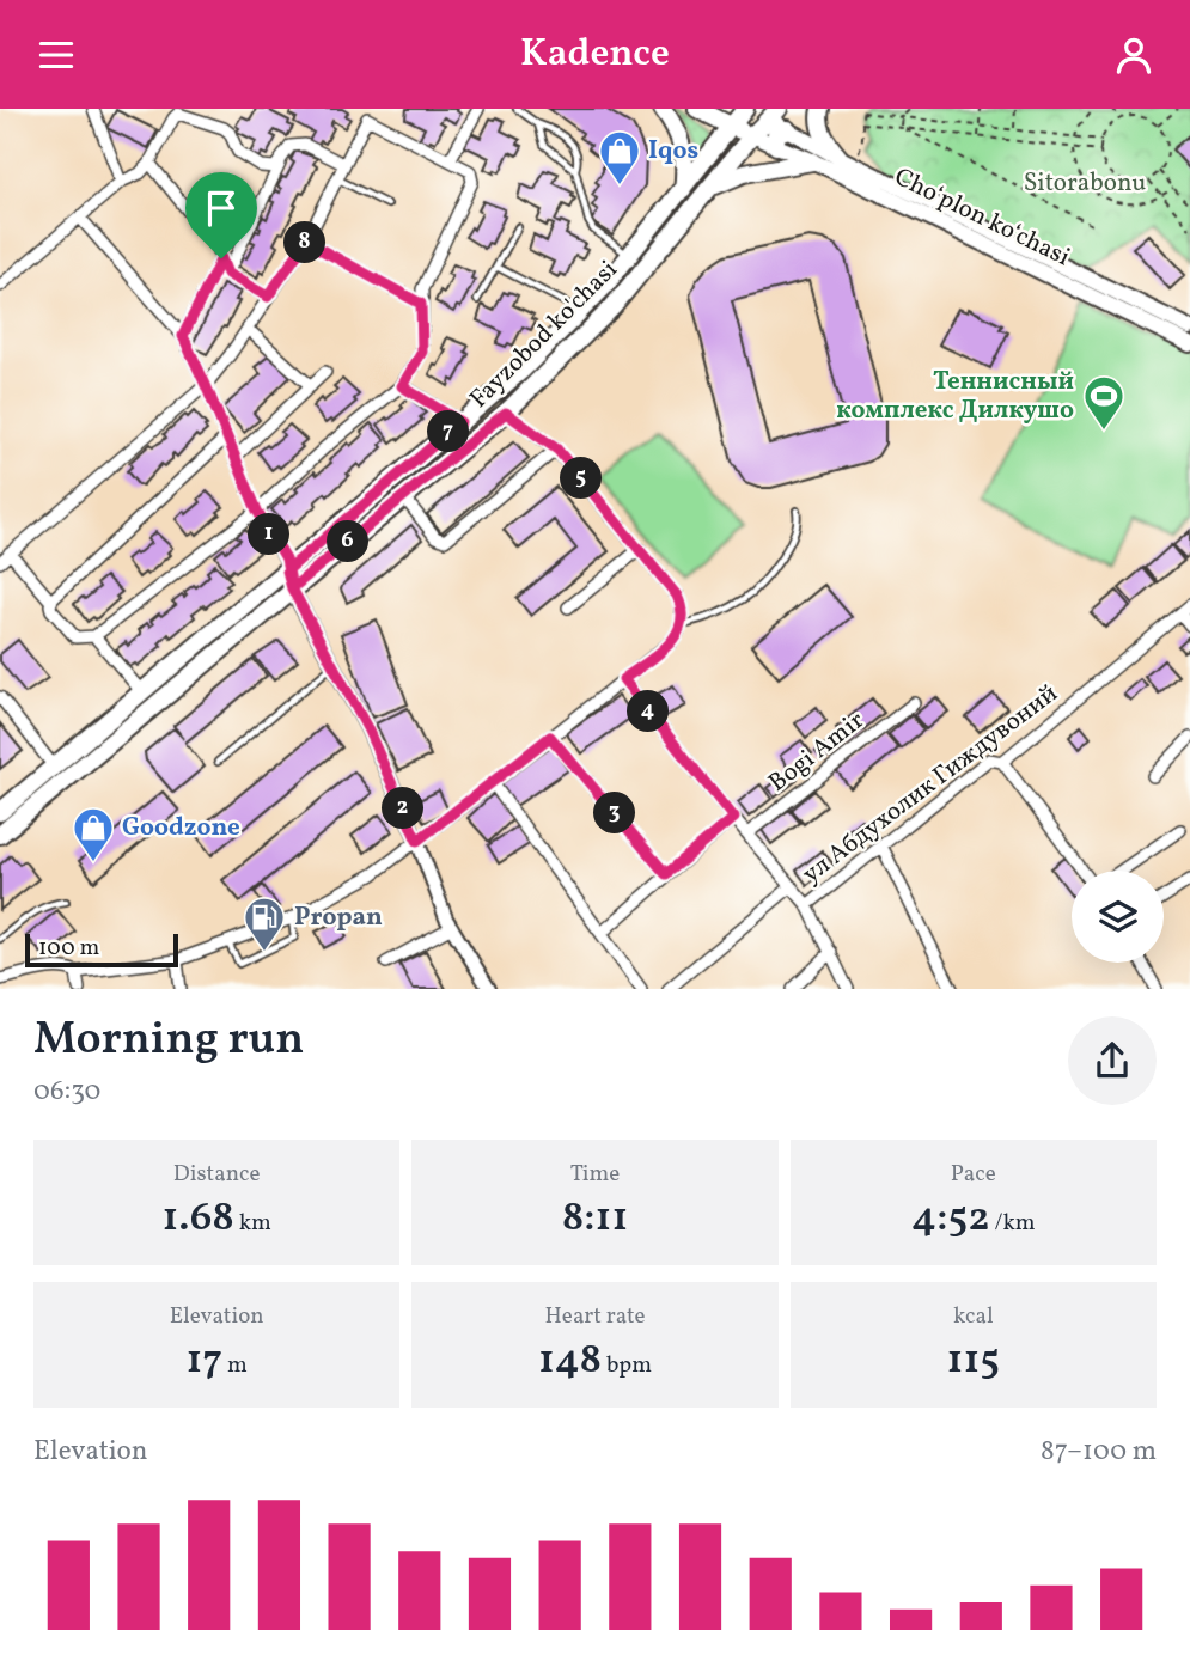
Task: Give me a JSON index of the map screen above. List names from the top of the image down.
{
  "streets": {
    "main road": ["Choʻplon koʻchasi", "Fayzobod ko'chasi"],
    "street": ["ул Абдухолик Гиждувоний"]
  },
  "crossings": [
    ["Choʻplon koʻchasi", "Fayzobod ko'chasi"]
  ],
  "parks": ["Sitorabonu"],
  "places": {
    "shop": ["Iqos", "Goodzone"],
    "sports": ["Теннисный комплекс Дилкушо"],
    "fuel station": ["Propan"]
  },
  "scale_bar": "100 m",
  "page": {
    "header": "Kadence",
    "pins": [
      "8",
      "7",
      "5",
      "1",
      "6",
      "4",
      "2",
      "3"
    ],
    "scale": "100 m",
    "heading": ["Morning run", "06:30"],
    "stats": [
      ["Distance", "1.68 km"],
      ["Time", "8:11"],
      ["Pace", "4:52 /km"],
      ["Elevation", "17 m"],
      ["Heart rate", "148 bpm"],
      ["kcal", "115"]
    ],
    "chart": ["Elevation", "87–100 m"]
  }
}
